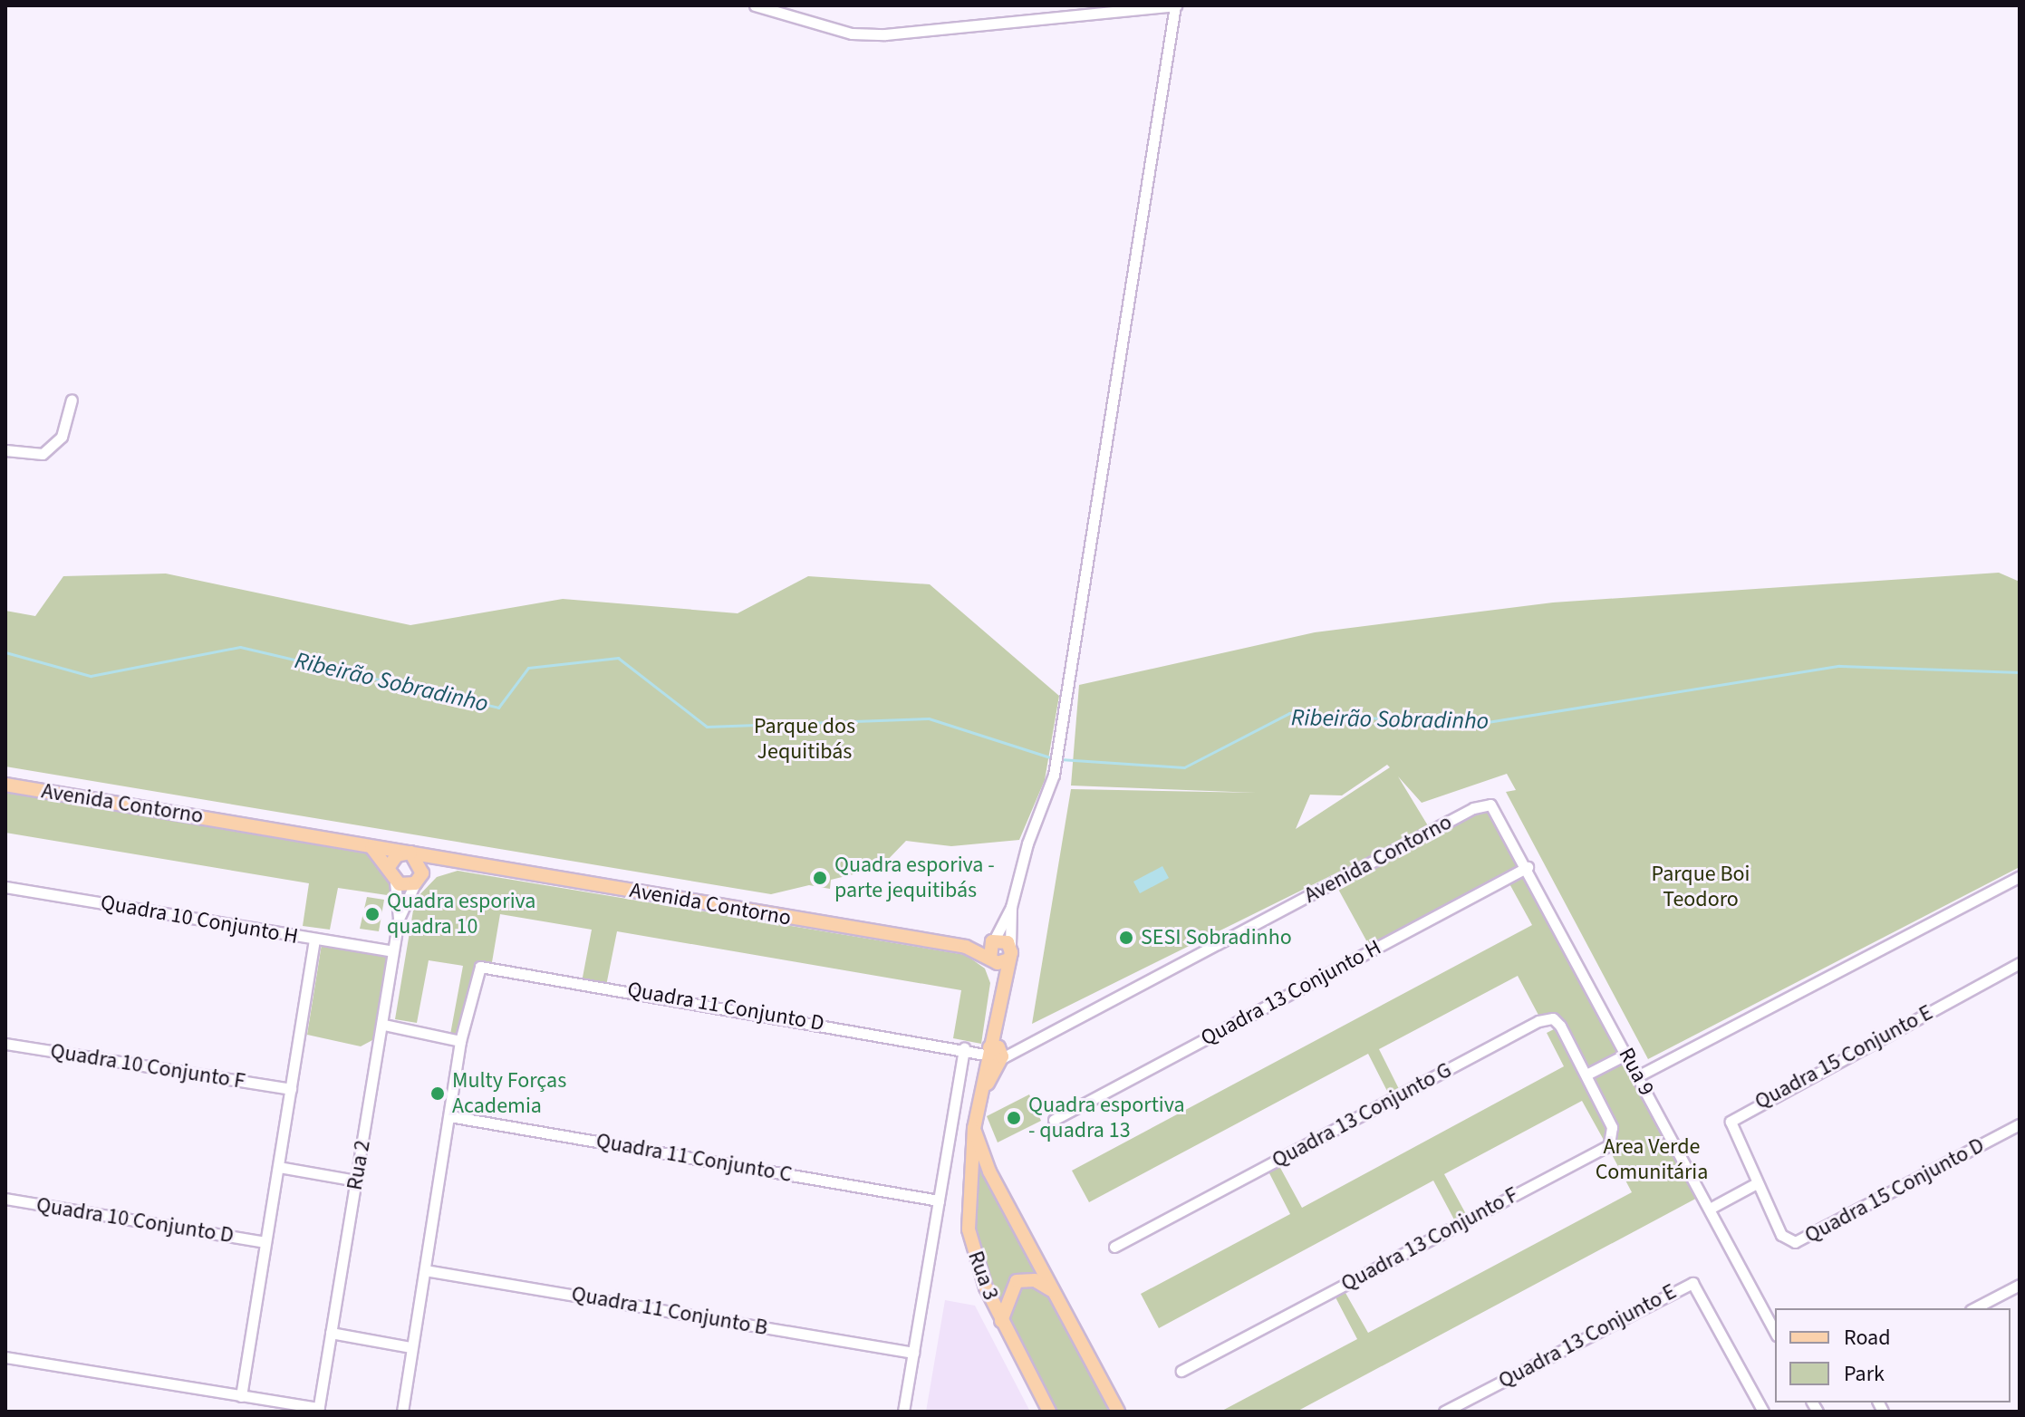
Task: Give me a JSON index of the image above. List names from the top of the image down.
{
  "streets": {
    "main road": ["Avenida Contorno", "Rua 3"],
    "street": [
      "Quadra 10 Conjunto H",
      "Quadra 13 Conjunto H",
      "Quadra 11 Conjunto D",
      "Quadra 15 Conjunto E",
      "Quadra 10 Conjunto F",
      "Rua 9",
      "Quadra 13 Conjunto G",
      "Quadra 11 Conjunto C",
      "Rua 2",
      "Quadra 15 Conjunto D",
      "Quadra 10 Conjunto D",
      "Quadra 13 Conjunto F",
      "Quadra 11 Conjunto B",
      "Quadra 13 Conjunto E"
    ]
  },
  "crossings": [
    ["Avenida Contorno", "Quadra 11 Conjunto D"],
    ["Avenida Contorno", "Rua 9"],
    ["Avenida Contorno", "Rua 3"],
    ["Quadra 10 Conjunto H", "Rua 2"],
    ["Quadra 13 Conjunto H", "Rua 9"],
    ["Quadra 11 Conjunto D", "Rua 3"],
    ["Quadra 15 Conjunto E", "Quadra 15 Conjunto D"],
    ["Quadra 13 Conjunto G", "Quadra 13 Conjunto F"]
  ],
  "water": ["Ribeirão Sobradinho"],
  "parks": ["Parque dos Jequitibás", "Parque Boi Teodoro", "Area Verde Comunitária"],
  "places": [
    "Quadra esporiva - parte jequitibás",
    "Quadra esporiva quadra 10",
    "SESI Sobradinho",
    "Multy Forças Academia",
    "Quadra esportiva - quadra 13"
  ],
  "legend": ["Road", "Park"]
}
